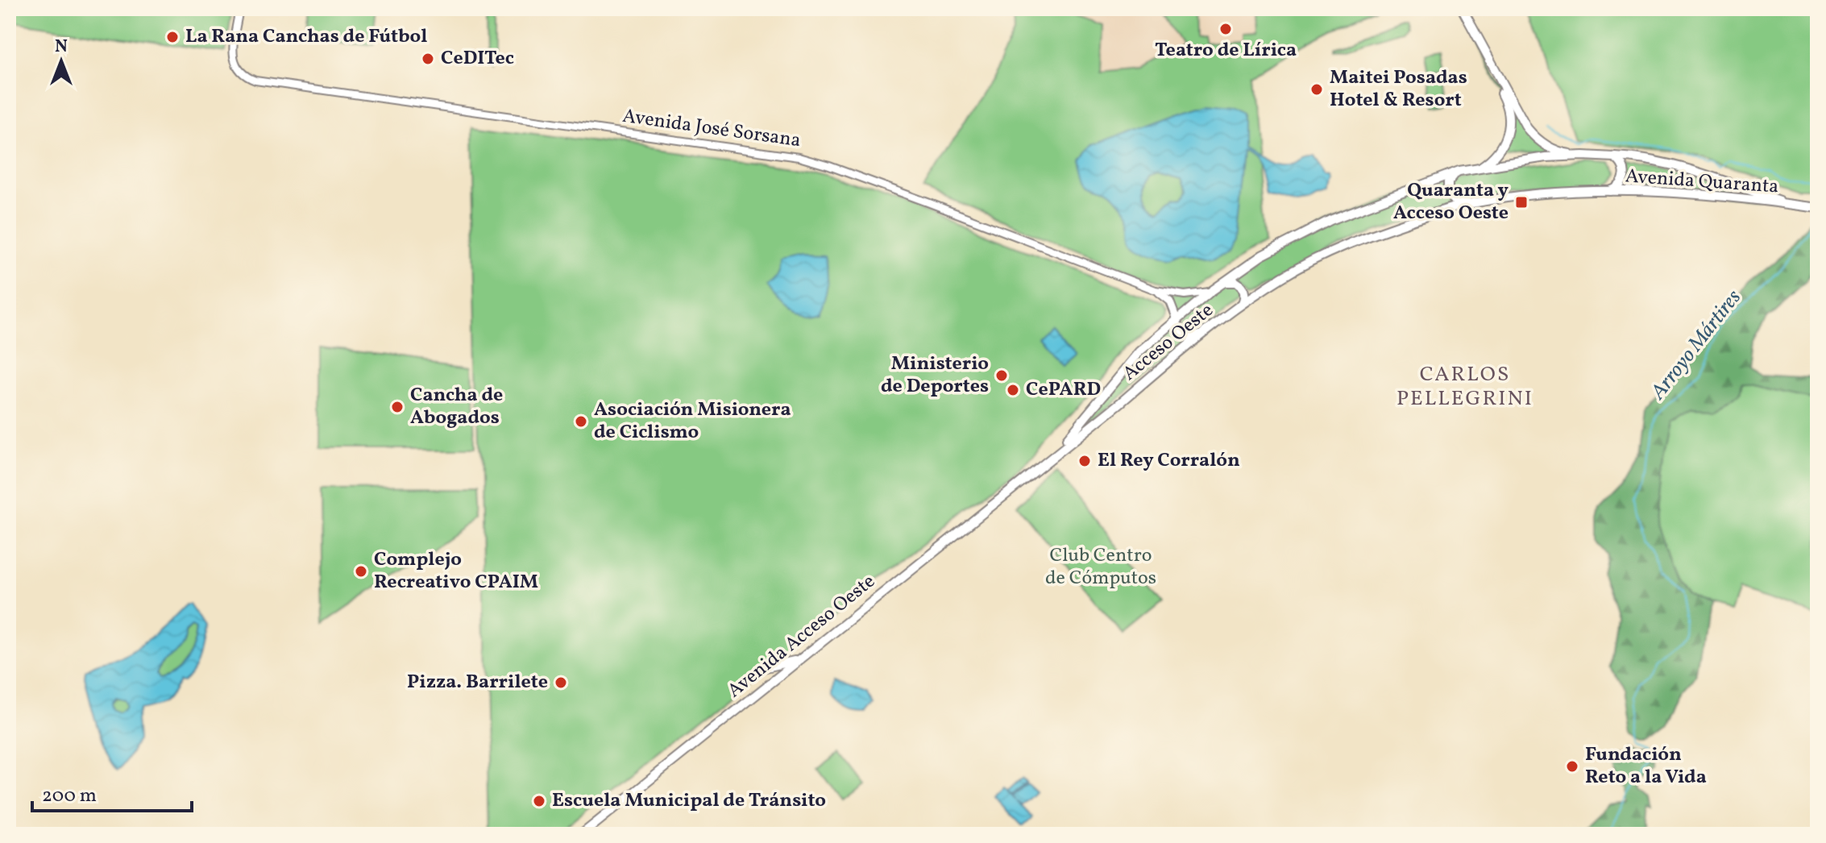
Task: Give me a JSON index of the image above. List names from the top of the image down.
{
  "streets": {
    "main road": ["Avenida Quaranta", "Acceso Oeste", "Avenida Acceso Oeste"],
    "street": ["Avenida José Sorsana"]
  },
  "crossings": [
    ["Avenida José Sorsana", "Acceso Oeste"],
    ["Avenida Quaranta", "Acceso Oeste"],
    ["Acceso Oeste", "Avenida Acceso Oeste"]
  ],
  "districts": ["CARLOS PELLEGRINI"],
  "water": ["Arroyo Mártires"],
  "parks": ["Club Centro de Cómputos"],
  "places": {
    "other": [
      "Teatro de Lírica",
      "La Rana Canchas de Fútbol",
      "CeDITec",
      "Maitei Posadas Hotel & Resort",
      "Ministerio de Deportes",
      "CePARD",
      "Cancha de Abogados",
      "Asociación Misionera de Ciclismo",
      "El Rey Corralón",
      "Complejo Recreativo CPAIM",
      "Pizza. Barrilete",
      "Fundación Reto a la Vida",
      "Escuela Municipal de Tránsito"
    ],
    "transit": ["Quaranta y Acceso Oeste"]
  },
  "scale_bar": "200 m",
  "north": "top"
}
